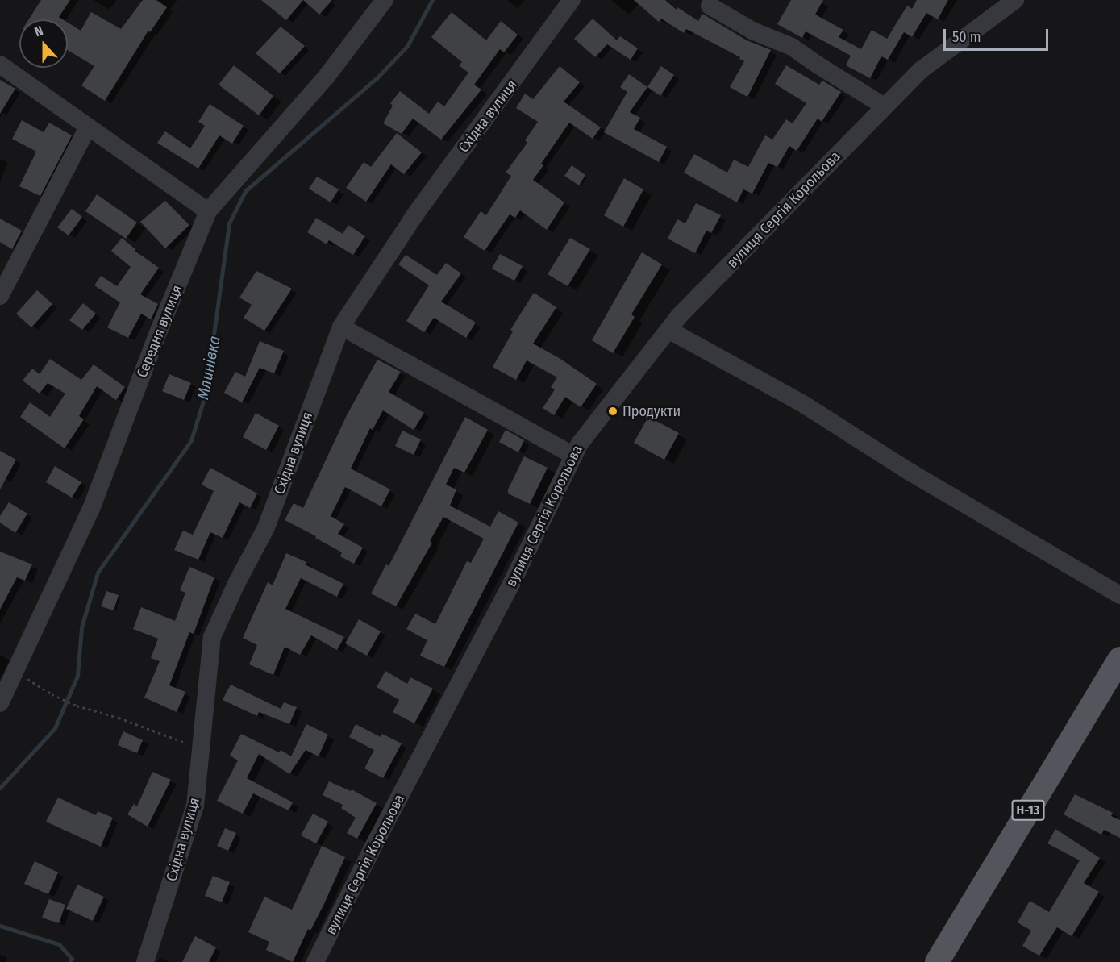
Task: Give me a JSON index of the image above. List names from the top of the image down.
{
  "streets": {
    "main road": ["Н-13"],
    "street": ["Східна вулиця", "вулиця Сергія Корольова", "Середня вулиця"]
  },
  "water": ["Млинівка"],
  "places": ["Продукти"],
  "scale_bar": "50 m",
  "north": "top"
}
